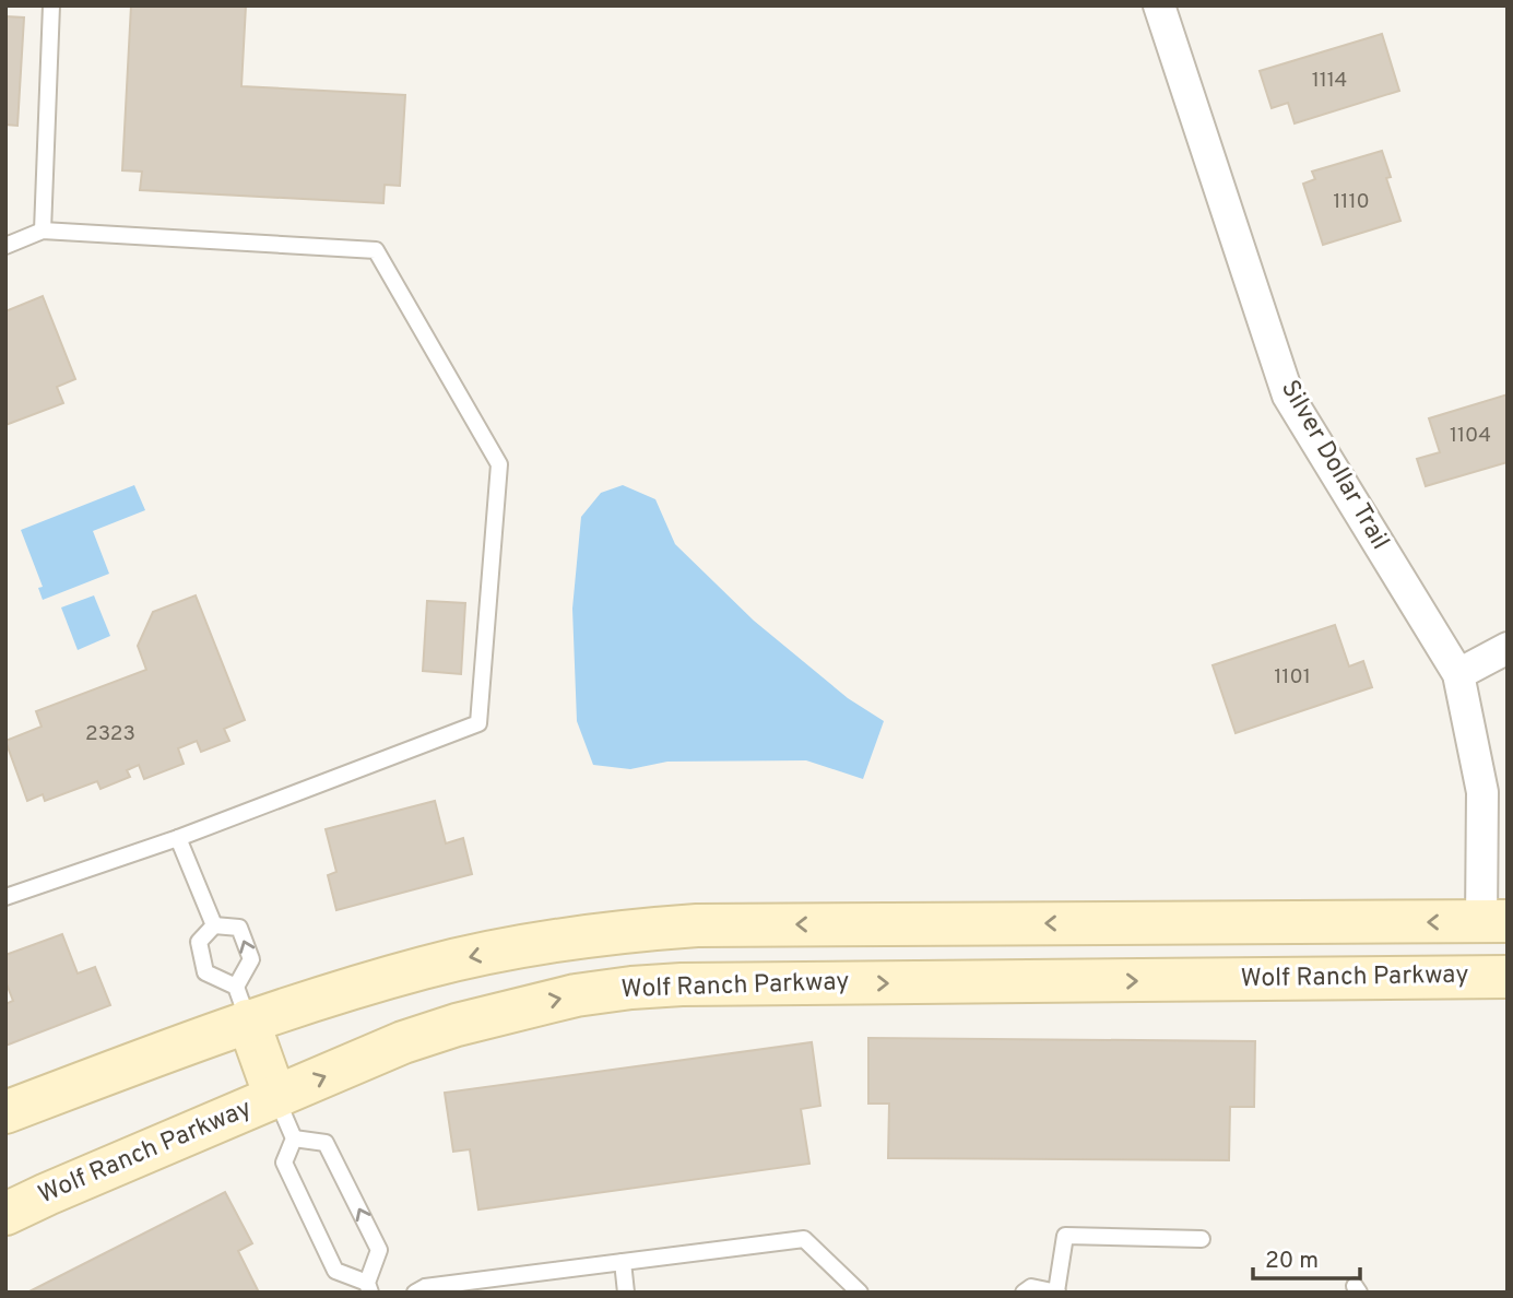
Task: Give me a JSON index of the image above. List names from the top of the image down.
{
  "streets": {
    "street": ["Silver Dollar Trail", "Wolf Ranch Parkway"]
  },
  "house_numbers": [
    "1114",
    "1110",
    "1104",
    "1101",
    "2323"
  ],
  "scale_bar": "20 m"
}
